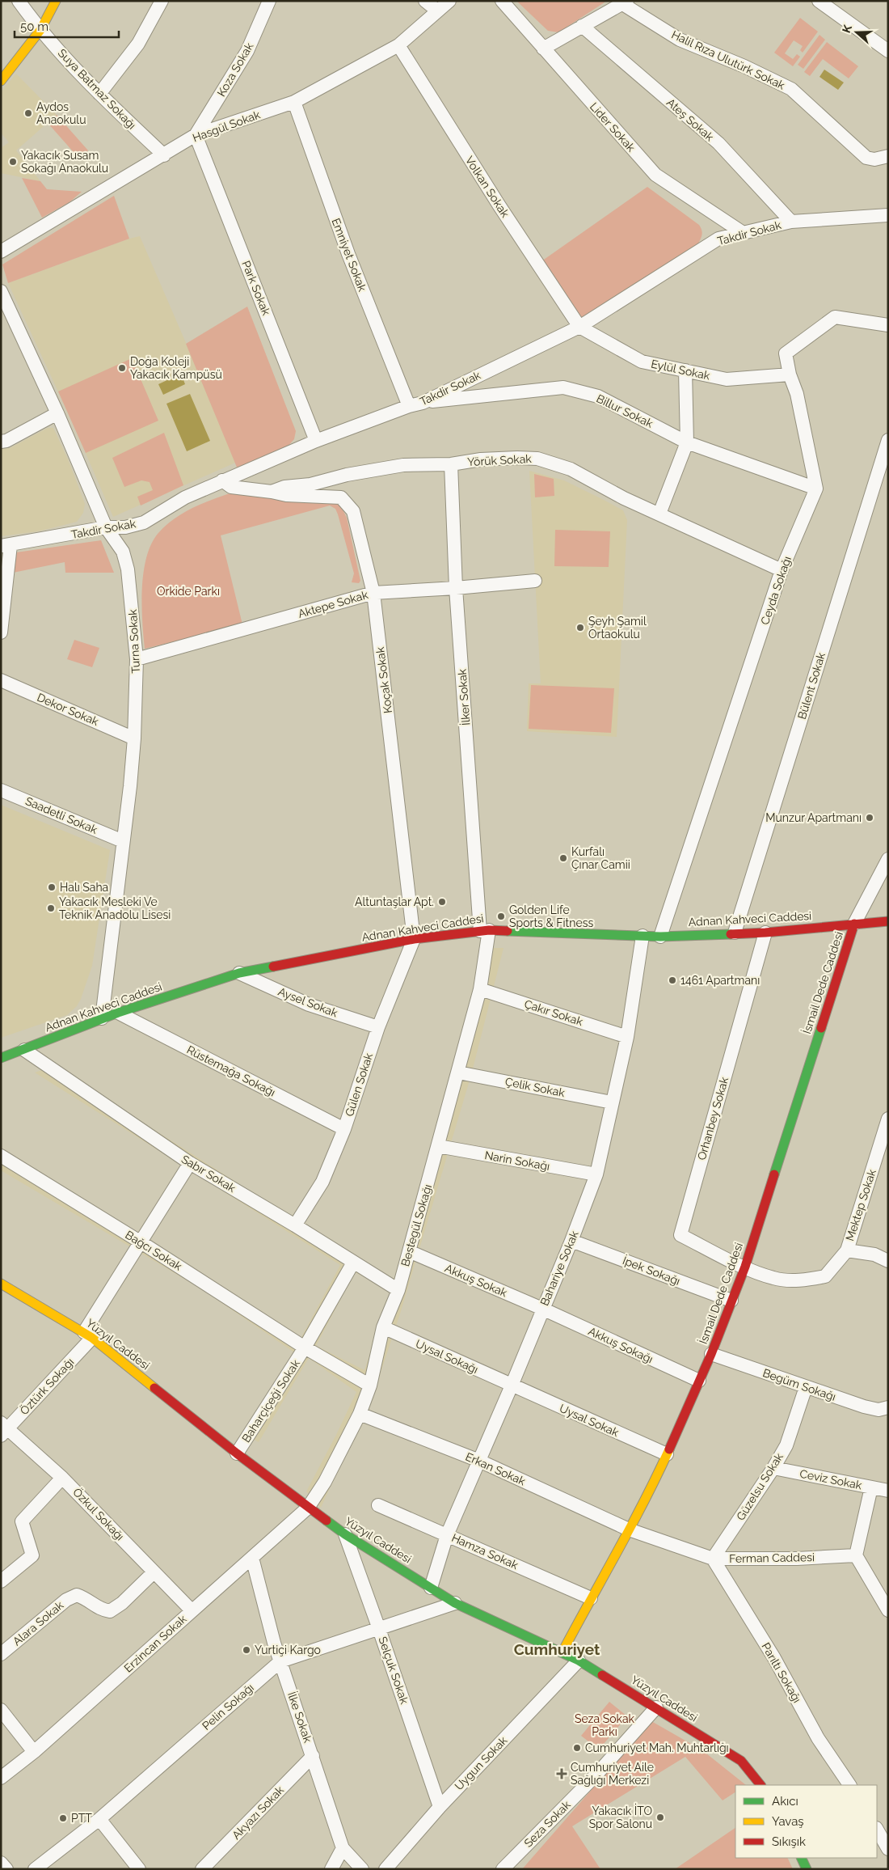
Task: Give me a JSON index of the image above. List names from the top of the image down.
{
  "streets": {
    "street": [
      "Halil Rıza Ulutürk Sokak",
      "Koza Sokak",
      "Suya Batmaz Sokağı",
      "Ateş Sokak",
      "Hasgül Sokak",
      "Lider Sokak",
      "Volkan Sokak",
      "Takdir Sokak",
      "Emniyet Sokak",
      "Park Sokak",
      "Eylül Sokak",
      "Billur Sokak",
      "Yörük Sokak",
      "Ceyda Sokağı",
      "Aktepe Sokak",
      "Turna Sokak",
      "Koçak Sokak",
      "Bülent Sokak",
      "İlker Sokak",
      "Dekor Sokak",
      "Saadetli Sokak",
      "Adnan Kahveci Caddesi",
      "İsmail Dede Caddesi",
      "Aysel Sokak",
      "Çakır Sokak",
      "Rüstemağa Sokağı",
      "Gülen Sokak",
      "Çelik Sokak",
      "Orhanbey Sokak",
      "Narin Sokağı",
      "Sabır Sokak",
      "Mektep Sokak",
      "Bestegül Sokağı",
      "Bağcı Sokak",
      "Bahariye Sokak",
      "İpek Sokağı",
      "Akkuş Sokak",
      "Yüzyıl Caddesi",
      "Akkuş Sokağı",
      "Uysal Sokağı",
      "Begüm Sokağı",
      "Öztürk Sokağı",
      "Baharçiçeği Sokak",
      "Uysal Sokak",
      "Erkan Sokak",
      "Ceviz Sokak",
      "Güzelsu Sokak",
      "Özkul Sokağı",
      "Hamza Sokak",
      "Ferman Caddesi",
      "Alara Sokak",
      "Erzincan Sokak",
      "Selçuk Sokak",
      "Parıltı Sokağı",
      "Pelin Sokağı",
      "İlke Sokak",
      "Uygun Sokak",
      "Akyazı Sokak",
      "Seza Sokak"
    ]
  },
  "crossings": [
    ["Koza Sokak", "Hasgül Sokak"],
    ["Koza Sokak", "Park Sokak"],
    ["Suya Batmaz Sokağı", "Hasgül Sokak"],
    ["Ateş Sokak", "Takdir Sokak"],
    ["Hasgül Sokak", "Volkan Sokak"],
    ["Hasgül Sokak", "Emniyet Sokak"],
    ["Hasgül Sokak", "Park Sokak"],
    ["Lider Sokak", "Takdir Sokak"],
    ["Volkan Sokak", "Takdir Sokak"],
    ["Volkan Sokak", "Eylül Sokak"],
    ["Takdir Sokak", "Emniyet Sokak"],
    ["Takdir Sokak", "Park Sokak"],
    ["Takdir Sokak", "Eylül Sokak"],
    ["Takdir Sokak", "Billur Sokak"],
    ["Takdir Sokak", "Yörük Sokak"],
    ["Takdir Sokak", "Turna Sokak"],
    ["Billur Sokak", "Ceyda Sokağı"],
    ["Yörük Sokak", "Ceyda Sokağı"],
    ["Yörük Sokak", "Koçak Sokak"],
    ["Yörük Sokak", "İlker Sokak"],
    ["Ceyda Sokağı", "Adnan Kahveci Caddesi"],
    ["Aktepe Sokak", "Turna Sokak"],
    ["Aktepe Sokak", "Koçak Sokak"],
    ["Aktepe Sokak", "İlker Sokak"],
    ["Turna Sokak", "Dekor Sokak"],
    ["Turna Sokak", "Saadetli Sokak"],
    ["Turna Sokak", "Adnan Kahveci Caddesi"],
    ["Koçak Sokak", "Adnan Kahveci Caddesi"],
    ["Koçak Sokak", "Gülen Sokak"],
    ["Bülent Sokak", "Adnan Kahveci Caddesi"],
    ["İlker Sokak", "Adnan Kahveci Caddesi"],
    ["İlker Sokak", "Bestegül Sokağı"],
    ["Adnan Kahveci Caddesi", "İsmail Dede Caddesi"],
    ["Adnan Kahveci Caddesi", "Aysel Sokak"],
    ["Adnan Kahveci Caddesi", "Rüstemağa Sokağı"],
    ["Adnan Kahveci Caddesi", "Gülen Sokak"],
    ["Adnan Kahveci Caddesi", "Orhanbey Sokak"],
    ["Adnan Kahveci Caddesi", "Sabır Sokak"],
    ["Adnan Kahveci Caddesi", "Bestegül Sokağı"],
    ["Adnan Kahveci Caddesi", "Bahariye Sokak"],
    ["İsmail Dede Caddesi", "Orhanbey Sokak"],
    ["İsmail Dede Caddesi", "Mektep Sokak"],
    ["İsmail Dede Caddesi", "İpek Sokağı"],
    ["İsmail Dede Caddesi", "Yüzyıl Caddesi"],
    ["İsmail Dede Caddesi", "Akkuş Sokağı"],
    ["İsmail Dede Caddesi", "Begüm Sokağı"],
    ["İsmail Dede Caddesi", "Uysal Sokak"],
    ["İsmail Dede Caddesi", "Erkan Sokak"],
    ["İsmail Dede Caddesi", "Hamza Sokak"],
    ["İsmail Dede Caddesi", "Ferman Caddesi"],
    ["Aysel Sokak", "Gülen Sokak"],
    ["Çakır Sokak", "Bestegül Sokağı"],
    ["Çakır Sokak", "Bahariye Sokak"],
    ["Rüstemağa Sokağı", "Gülen Sokak"],
    ["Gülen Sokak", "Sabır Sokak"],
    ["Çelik Sokak", "Bestegül Sokağı"],
    ["Çelik Sokak", "Bahariye Sokak"],
    ["Orhanbey Sokak", "Mektep Sokak"],
    ["Narin Sokağı", "Bestegül Sokağı"],
    ["Narin Sokağı", "Bahariye Sokak"],
    ["Sabır Sokak", "Bestegül Sokağı"],
    ["Sabır Sokak", "Öztürk Sokağı"],
    ["Sabır Sokak", "Baharçiçeği Sokak"],
    ["Bestegül Sokağı", "Bağcı Sokak"],
    ["Bestegül Sokağı", "Akkuş Sokak"],
    ["Bestegül Sokağı", "Yüzyıl Caddesi"],
    ["Bestegül Sokağı", "Uysal Sokağı"],
    ["Bestegül Sokağı", "Erkan Sokak"],
    ["Bestegül Sokağı", "Erzincan Sokak"],
    ["Bağcı Sokak", "Öztürk Sokağı"],
    ["Bağcı Sokak", "Baharçiçeği Sokak"],
    ["Bahariye Sokak", "İpek Sokağı"],
    ["Bahariye Sokak", "Akkuş Sokak"],
    ["Bahariye Sokak", "Yüzyıl Caddesi"],
    ["Bahariye Sokak", "Akkuş Sokağı"],
    ["Bahariye Sokak", "Uysal Sokağı"],
    ["Bahariye Sokak", "Uysal Sokak"],
    ["Bahariye Sokak", "Erkan Sokak"],
    ["Bahariye Sokak", "Hamza Sokak"],
    ["Akkuş Sokak", "Akkuş Sokağı"],
    ["Yüzyıl Caddesi", "Öztürk Sokağı"],
    ["Yüzyıl Caddesi", "Baharçiçeği Sokak"],
    ["Yüzyıl Caddesi", "Erzincan Sokak"],
    ["Yüzyıl Caddesi", "Selçuk Sokak"],
    ["Yüzyıl Caddesi", "Pelin Sokağı"],
    ["Yüzyıl Caddesi", "Uygun Sokak"],
    ["Yüzyıl Caddesi", "Seza Sokak"],
    ["Uysal Sokağı", "Uysal Sokak"],
    ["Begüm Sokağı", "Güzelsu Sokak"],
    ["Öztürk Sokağı", "Özkul Sokağı"],
    ["Erkan Sokak", "Ferman Caddesi"],
    ["Ceviz Sokak", "Güzelsu Sokak"],
    ["Güzelsu Sokak", "Ferman Caddesi"],
    ["Güzelsu Sokak", "Parıltı Sokağı"],
    ["Özkul Sokağı", "Alara Sokak"],
    ["Özkul Sokağı", "Erzincan Sokak"],
    ["Ferman Caddesi", "Parıltı Sokağı"],
    ["Erzincan Sokak", "İlke Sokak"],
    ["Selçuk Sokak", "Pelin Sokağı"],
    ["Selçuk Sokak", "Uygun Sokak"],
    ["Pelin Sokağı", "İlke Sokak"],
    ["İlke Sokak", "Akyazı Sokak"]
  ],
  "districts": ["Cumhuriyet"],
  "parks": ["Orkide Parkı", "Seza Sokak Parkı"],
  "places": {
    "other": [
      "Aydos Anaokulu",
      "Yakacık Susam Sokağı Anaokulu",
      "Doğa Koleji Yakacık Kampüsü",
      "Şeyh Şamil Ortaokulu",
      "Munzur Apartmanı",
      "Kurfalı Çınar Camii",
      "Halı Saha",
      "Altuntaşlar Apt.",
      "Yakacık Mesleki Ve Teknik Anadolu Lisesi",
      "Golden Life Sports & Fitness",
      "1461 Apartmanı",
      "Yurtiçi Kargo",
      "Cumhuriyet Mah. Muhtarlığı",
      "Yakacık İTO Spor Salonu",
      "PTT"
    ],
    "health": ["Cumhuriyet Aile Sağlığı Merkezi"]
  },
  "legend": ["Akıcı", "Yavaş", "Sıkışık"],
  "scale_bar": "50 m",
  "north": "left"
}
